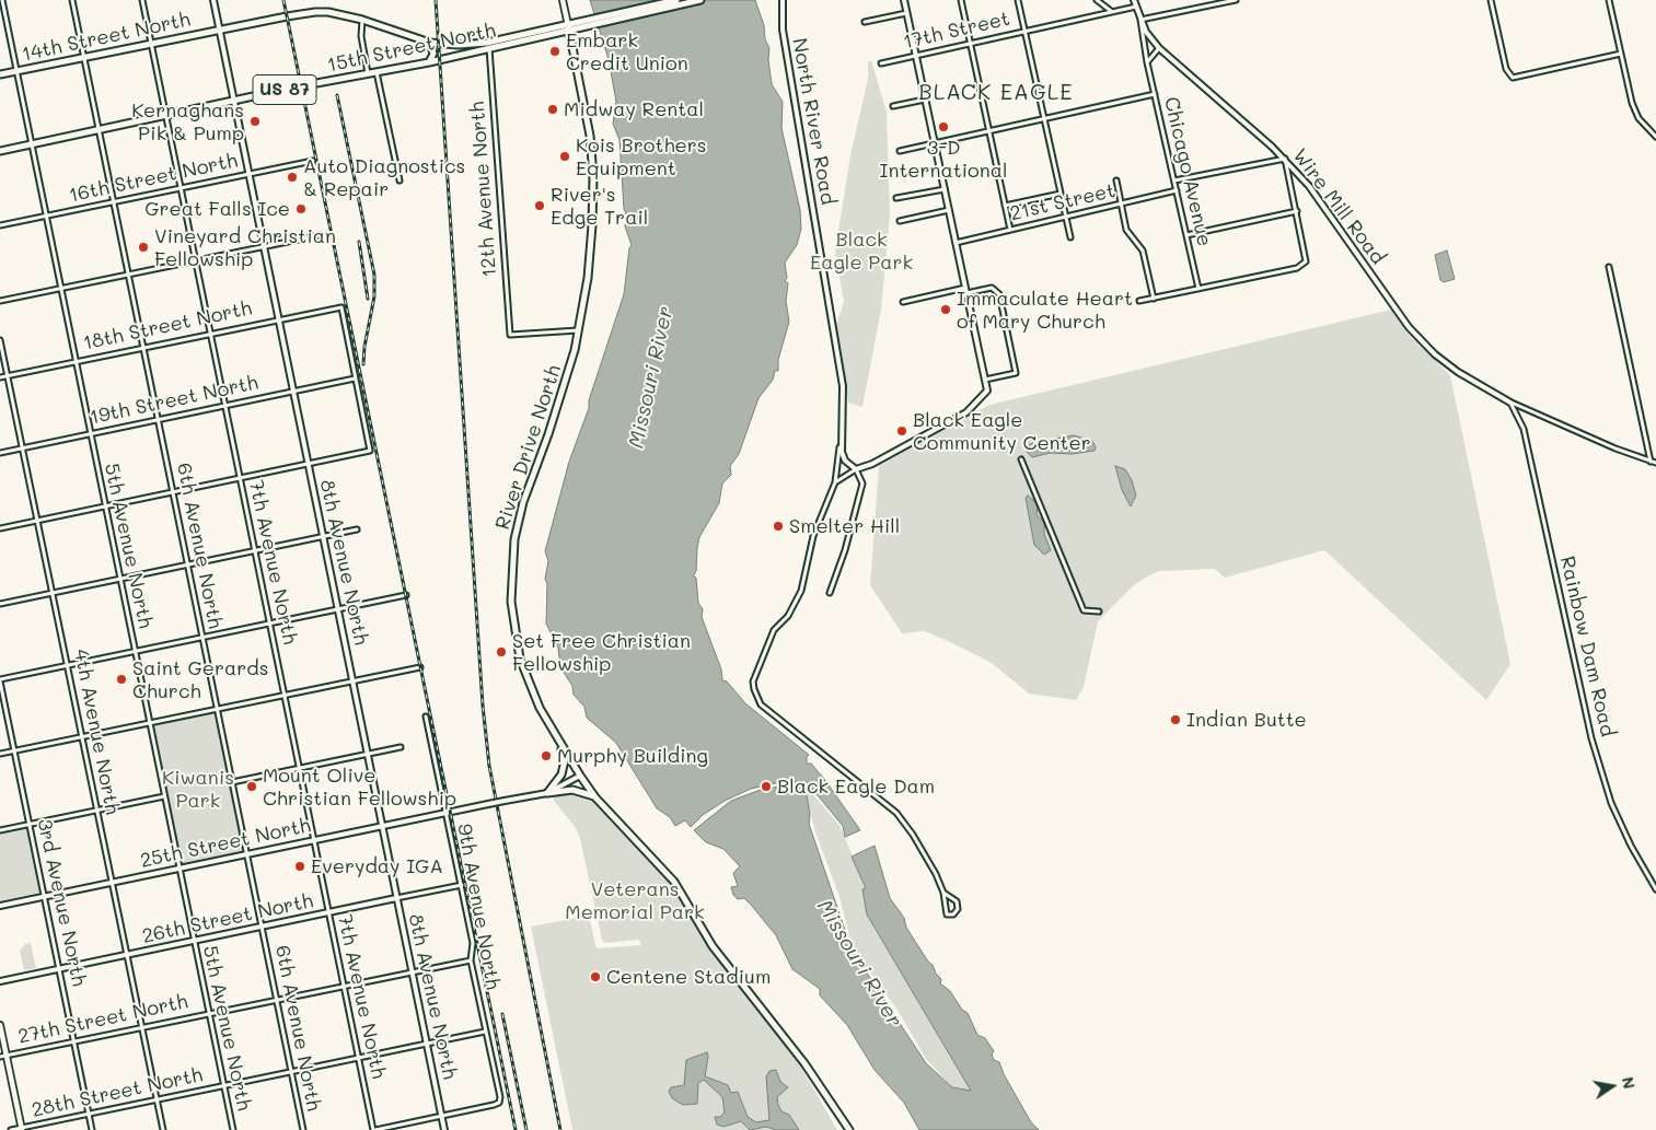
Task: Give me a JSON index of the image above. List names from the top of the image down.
{
  "streets": {
    "main road": [
      "14th Street North",
      "15th Street North",
      "US 87",
      "River Drive North"
    ],
    "street": [
      "17th Street",
      "North River Road",
      "Chicago Avenue",
      "16th Street North",
      "12th Avenue North",
      "21st Street",
      "Wire Mill Road",
      "18th Street North",
      "19th Street North",
      "5th Avenue North",
      "6th Avenue North",
      "7th Avenue North",
      "8th Avenue North",
      "Rainbow Dam Road",
      "4th Avenue North",
      "25th Street North",
      "3rd Avenue North",
      "9th Avenue North",
      "26th Street North",
      "27th Street North",
      "28th Street North"
    ]
  },
  "crossings": [
    ["17th Street", "Wire Mill Road"],
    ["14th Street North", "15th Street North"],
    ["14th Street North", "5th Avenue North"],
    ["14th Street North", "6th Avenue North"],
    ["14th Street North", "7th Avenue North"],
    ["14th Street North", "8th Avenue North"],
    ["15th Street North", "12th Avenue North"],
    ["15th Street North", "River Drive North"],
    ["15th Street North", "5th Avenue North"],
    ["15th Street North", "6th Avenue North"],
    ["15th Street North", "7th Avenue North"],
    ["15th Street North", "8th Avenue North"],
    ["Chicago Avenue", "21st Street"],
    ["Chicago Avenue", "Wire Mill Road"],
    ["16th Street North", "5th Avenue North"],
    ["16th Street North", "6th Avenue North"],
    ["16th Street North", "7th Avenue North"],
    ["16th Street North", "8th Avenue North"],
    ["12th Avenue North", "River Drive North"],
    ["Wire Mill Road", "Rainbow Dam Road"],
    ["18th Street North", "19th Street North"],
    ["18th Street North", "5th Avenue North"],
    ["18th Street North", "6th Avenue North"],
    ["18th Street North", "7th Avenue North"],
    ["18th Street North", "8th Avenue North"],
    ["18th Street North", "4th Avenue North"],
    ["19th Street North", "5th Avenue North"],
    ["19th Street North", "6th Avenue North"],
    ["19th Street North", "7th Avenue North"],
    ["19th Street North", "8th Avenue North"],
    ["19th Street North", "4th Avenue North"],
    ["5th Avenue North", "25th Street North"],
    ["5th Avenue North", "26th Street North"],
    ["5th Avenue North", "27th Street North"],
    ["5th Avenue North", "28th Street North"],
    ["6th Avenue North", "25th Street North"],
    ["6th Avenue North", "26th Street North"],
    ["6th Avenue North", "27th Street North"],
    ["6th Avenue North", "28th Street North"],
    ["7th Avenue North", "25th Street North"],
    ["7th Avenue North", "26th Street North"],
    ["7th Avenue North", "27th Street North"],
    ["7th Avenue North", "28th Street North"],
    ["8th Avenue North", "25th Street North"],
    ["8th Avenue North", "9th Avenue North"],
    ["8th Avenue North", "26th Street North"],
    ["8th Avenue North", "27th Street North"],
    ["8th Avenue North", "28th Street North"],
    ["4th Avenue North", "25th Street North"],
    ["4th Avenue North", "26th Street North"],
    ["4th Avenue North", "27th Street North"],
    ["4th Avenue North", "28th Street North"],
    ["25th Street North", "3rd Avenue North"],
    ["25th Street North", "9th Avenue North"],
    ["3rd Avenue North", "26th Street North"],
    ["3rd Avenue North", "27th Street North"],
    ["3rd Avenue North", "28th Street North"],
    ["9th Avenue North", "26th Street North"],
    ["9th Avenue North", "27th Street North"],
    ["9th Avenue North", "28th Street North"]
  ],
  "districts": ["BLACK EAGLE"],
  "water": ["Missouri River"],
  "parks": ["Black Eagle Park", "Kiwanis Park", "Veterans Memorial Park"],
  "places": [
    "Embark Credit Union",
    "Midway Rental",
    "Kernaghans Pik & Pump",
    "3-D International",
    "Kois Brothers Equipment",
    "Auto Diagnostics & Repair",
    "River's Edge Trail",
    "Great Falls Ice",
    "Vineyard Christian Fellowship",
    "Immaculate Heart of Mary Church",
    "Black Eagle Community Center",
    "Smelter Hill",
    "Set Free Christian Fellowship",
    "Saint Gerards Church",
    "Indian Butte",
    "Murphy Building",
    "Mount Olive Christian Fellowship",
    "Black Eagle Dam",
    "Everyday IGA",
    "Centene Stadium"
  ],
  "north": "right"
}
